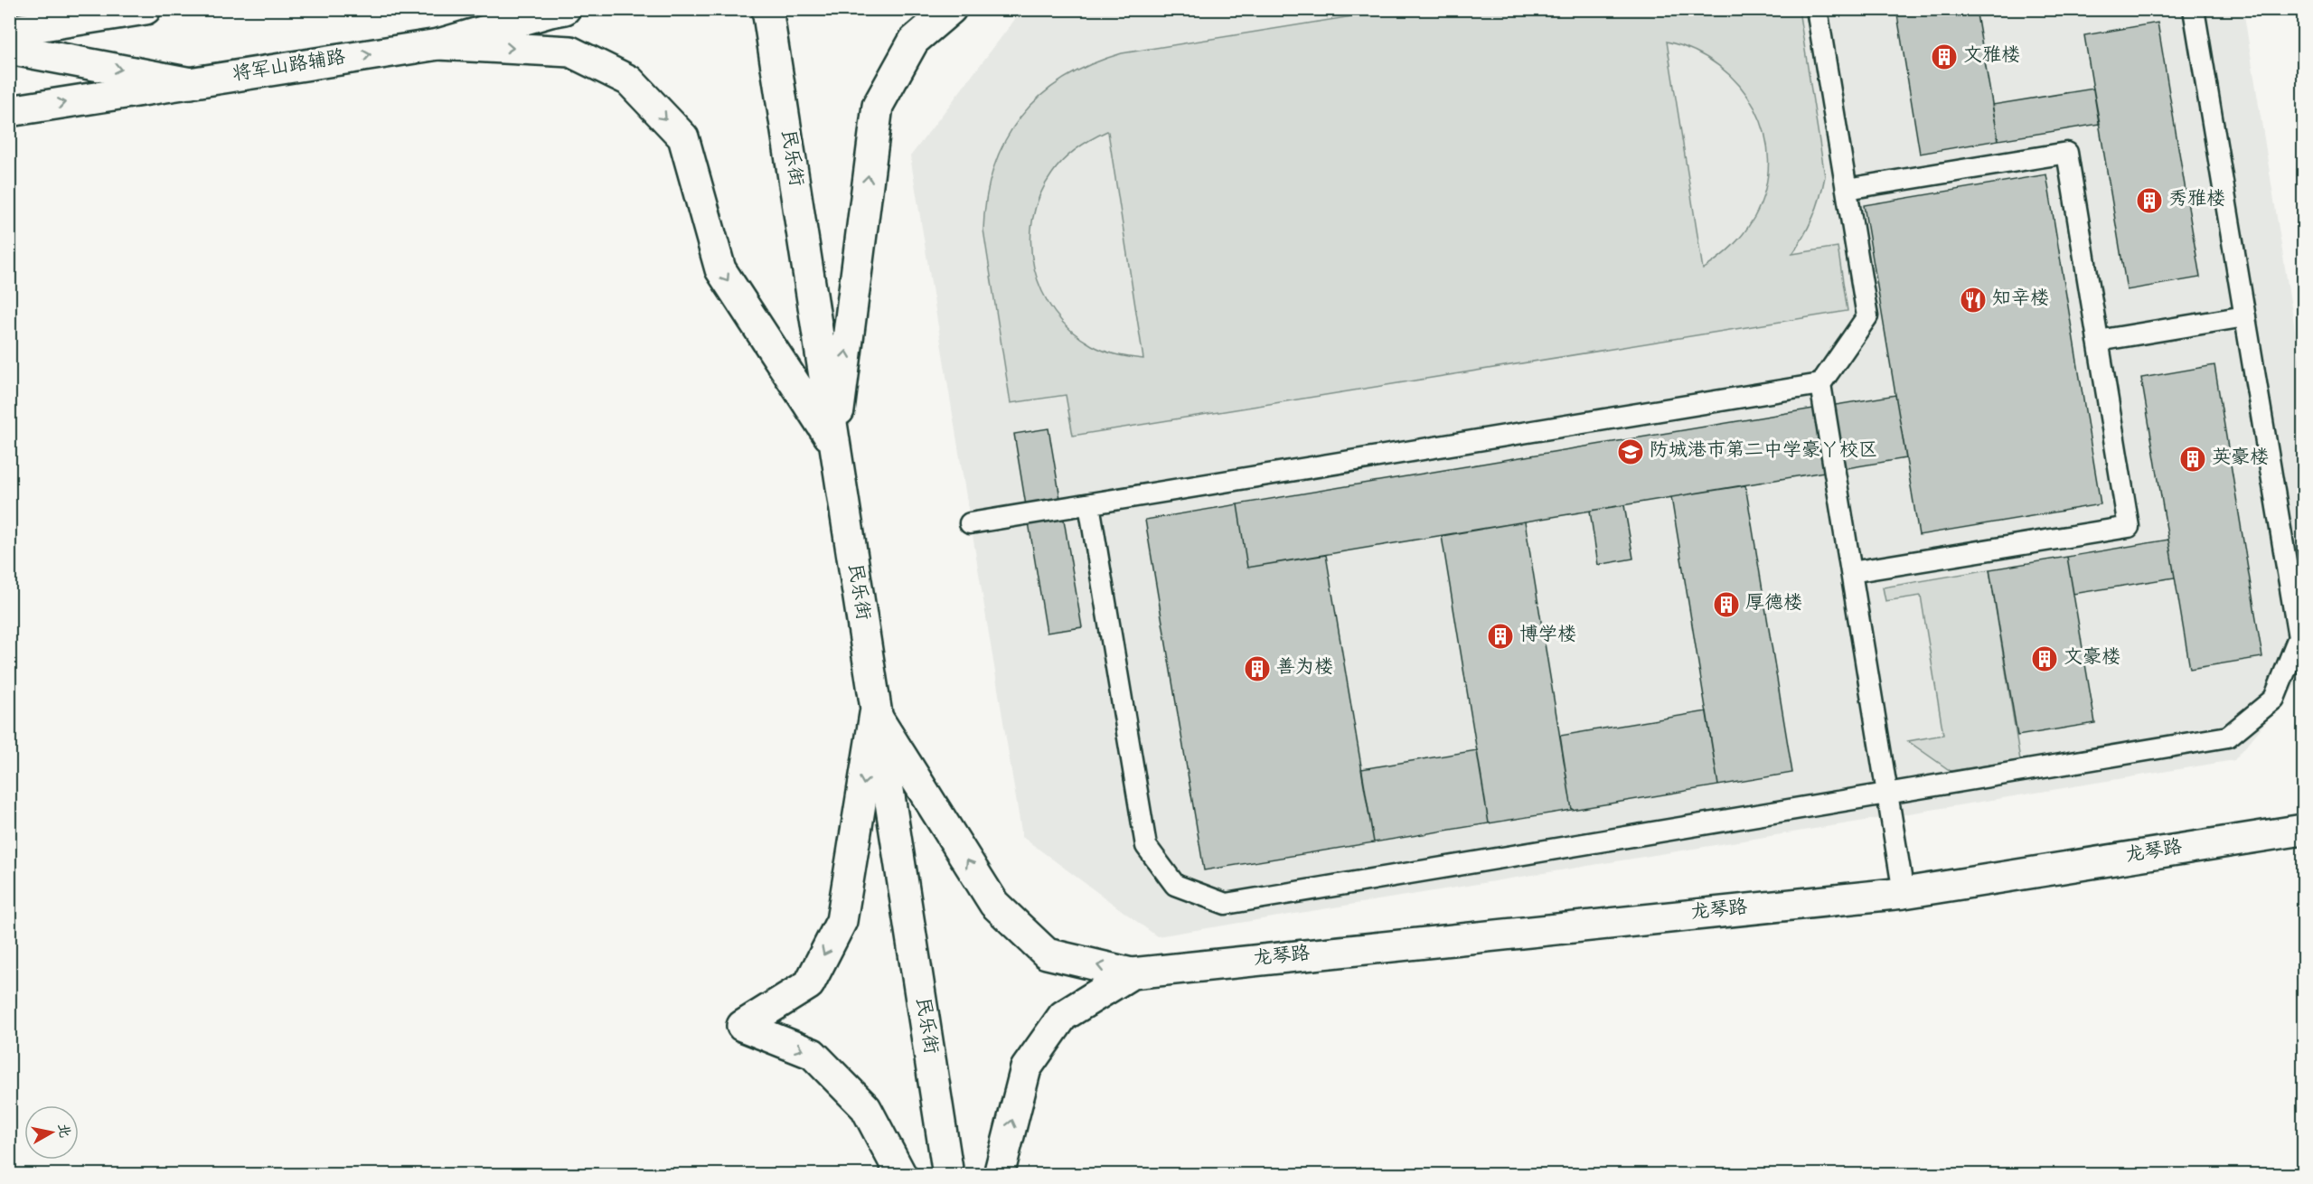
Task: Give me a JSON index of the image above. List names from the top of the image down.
{
  "streets": {
    "street": ["将军山路辅路", "民乐街", "龙琴路"]
  },
  "places": {
    "building": [
      "文雅楼",
      "秀雅楼",
      "英豪楼",
      "厚德楼",
      "博学楼",
      "文豪楼",
      "善为楼"
    ],
    "restaurant": ["知辛楼"],
    "school or university": ["防城港市第二中学豪丫校区"]
  },
  "north": "right"
}
